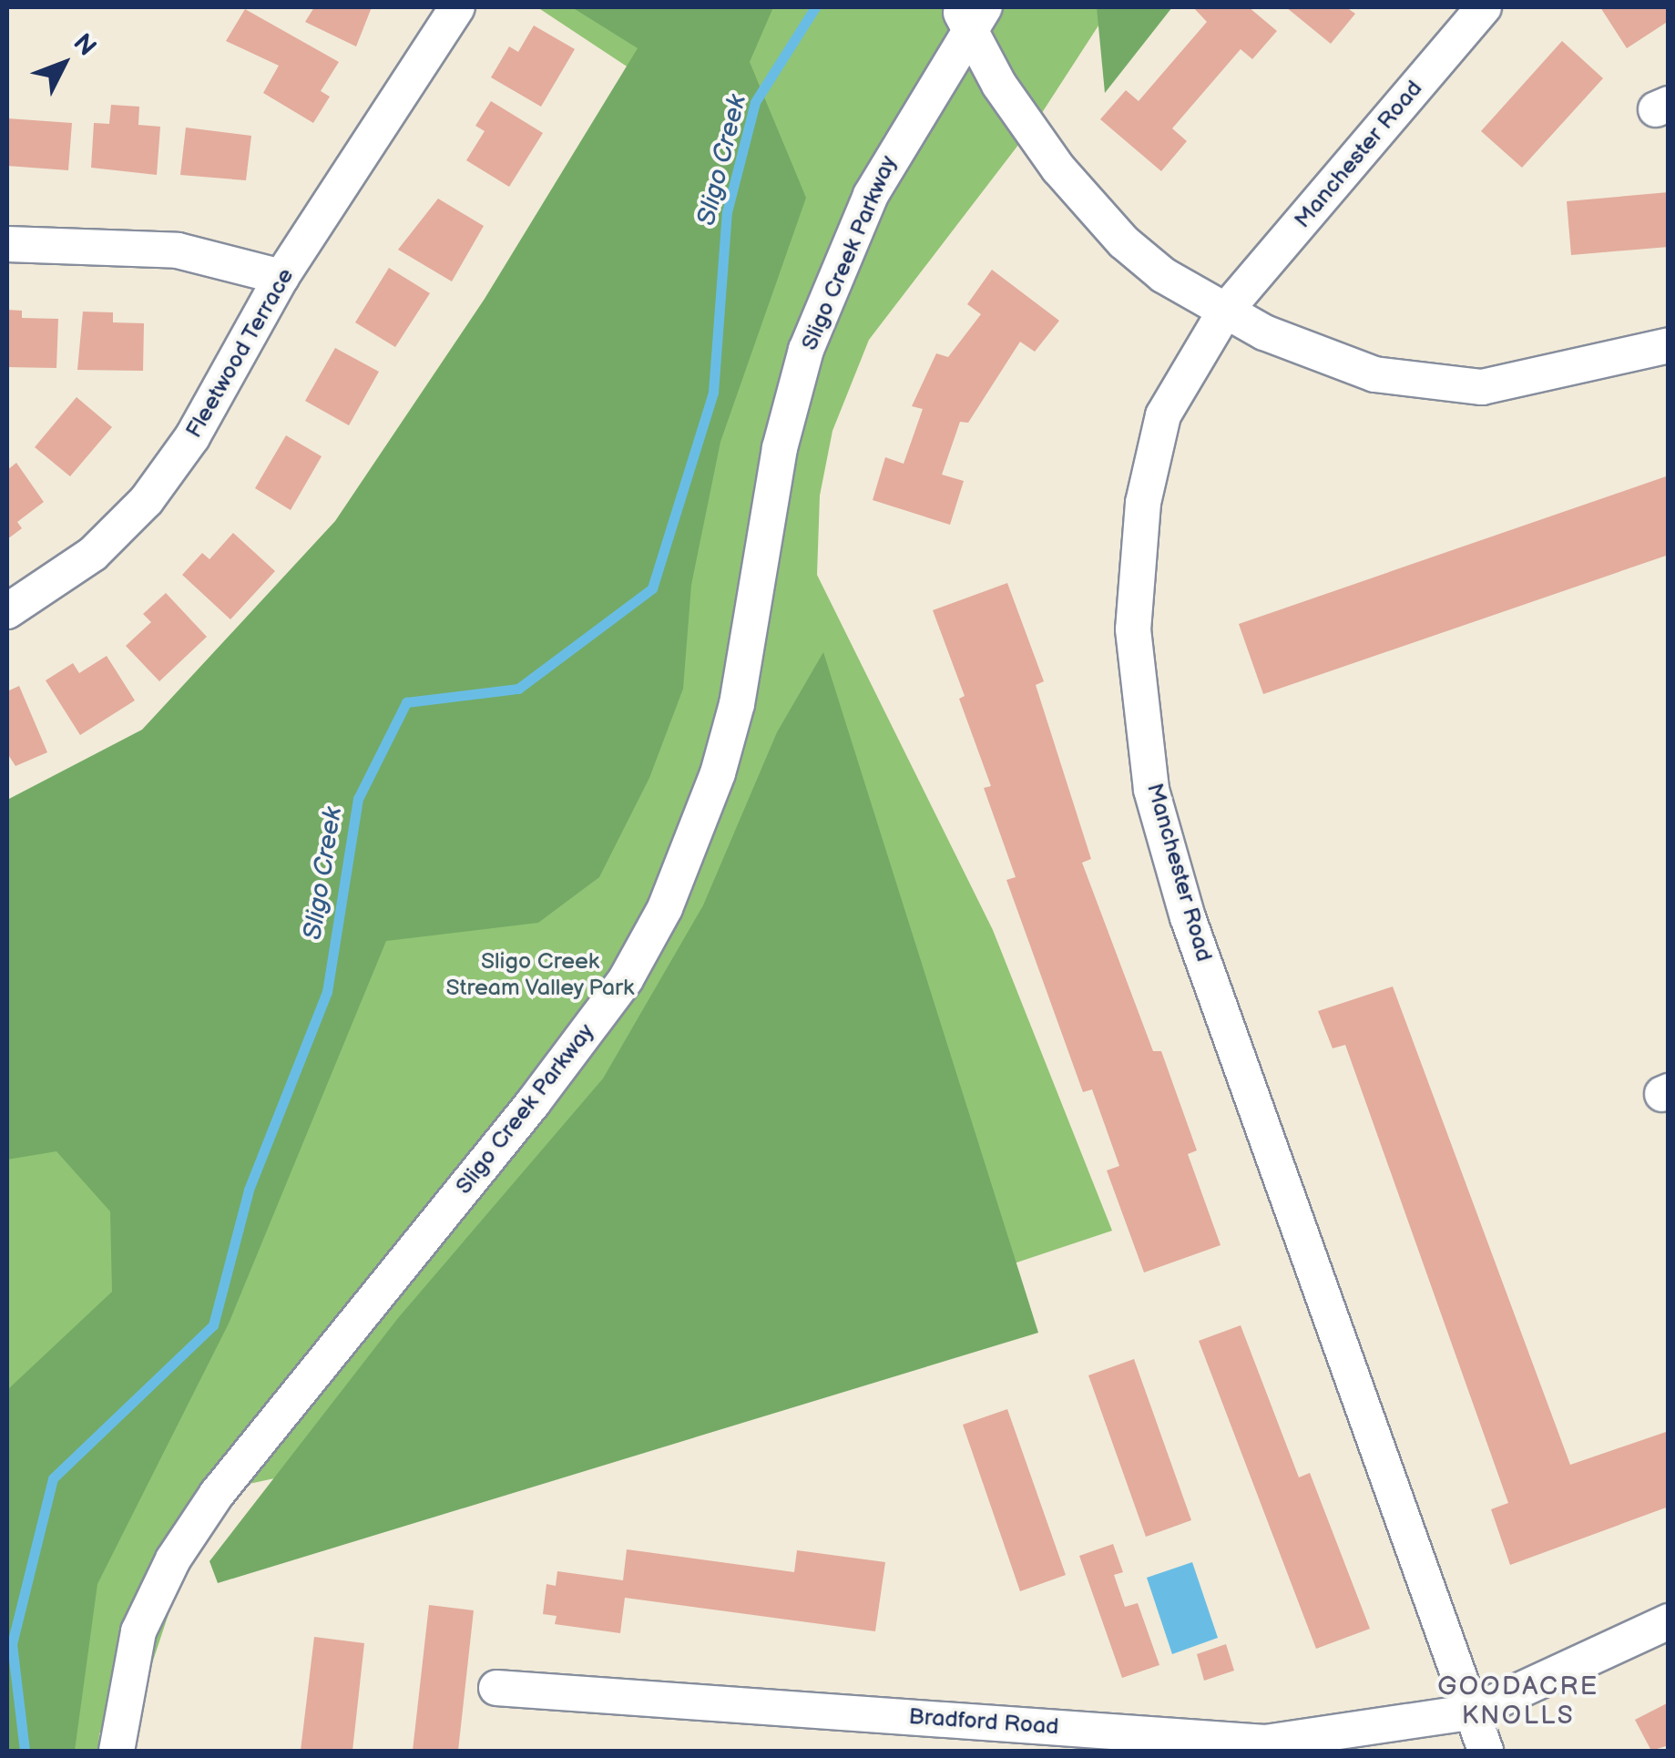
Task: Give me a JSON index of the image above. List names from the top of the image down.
{
  "streets": {
    "street": [
      "Manchester Road",
      "Sligo Creek Parkway",
      "Fleetwood Terrace",
      "Bradford Road"
    ]
  },
  "crossings": [
    ["Manchester Road", "Bradford Road"]
  ],
  "districts": ["GOODACRE KNOLLS"],
  "water": ["Sligo Creek"],
  "parks": ["Sligo Creek Stream Valley Park"],
  "north": "top right"
}
